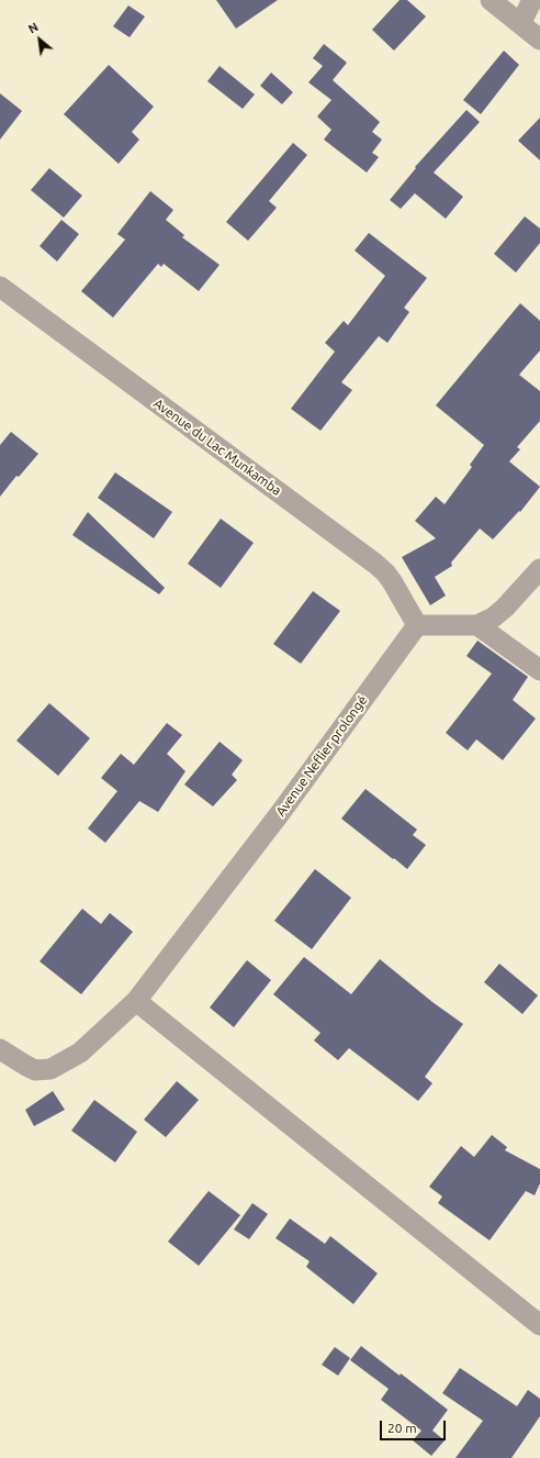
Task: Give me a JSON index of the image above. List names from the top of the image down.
{
  "streets": {
    "street": ["Avenue du Lac Munkamba", "Avenue Neflier prolongé"]
  },
  "crossings": [
    ["Avenue du Lac Munkamba", "Avenue Neflier prolongé"]
  ],
  "scale_bar": "20 m",
  "north": "top left"
}
